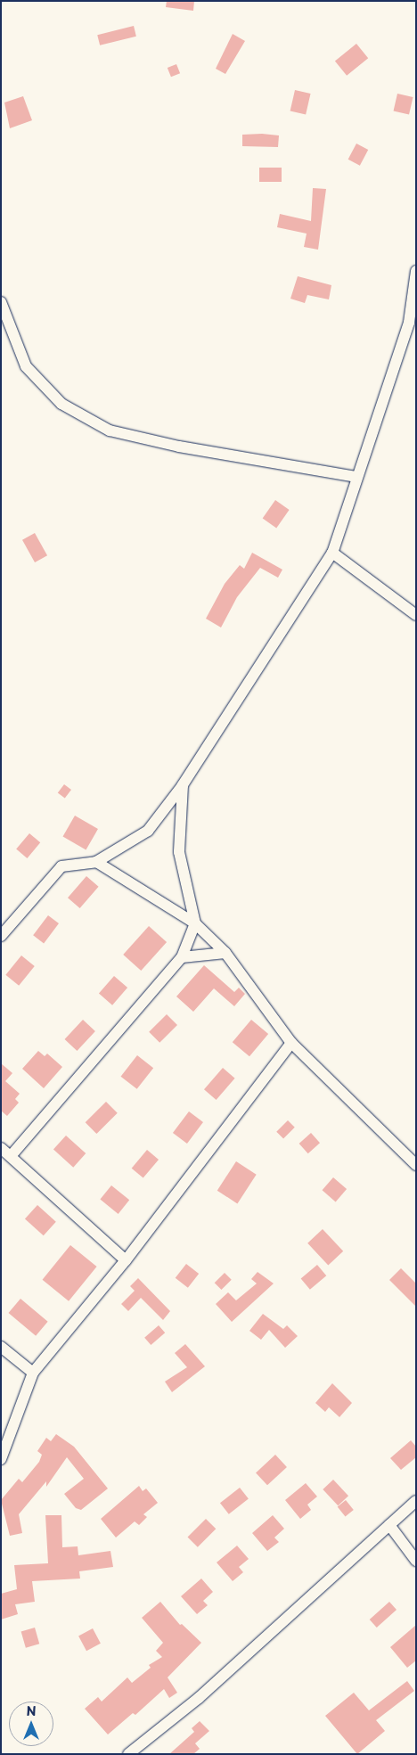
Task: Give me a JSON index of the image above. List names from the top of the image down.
{
  "north": "top"
}
